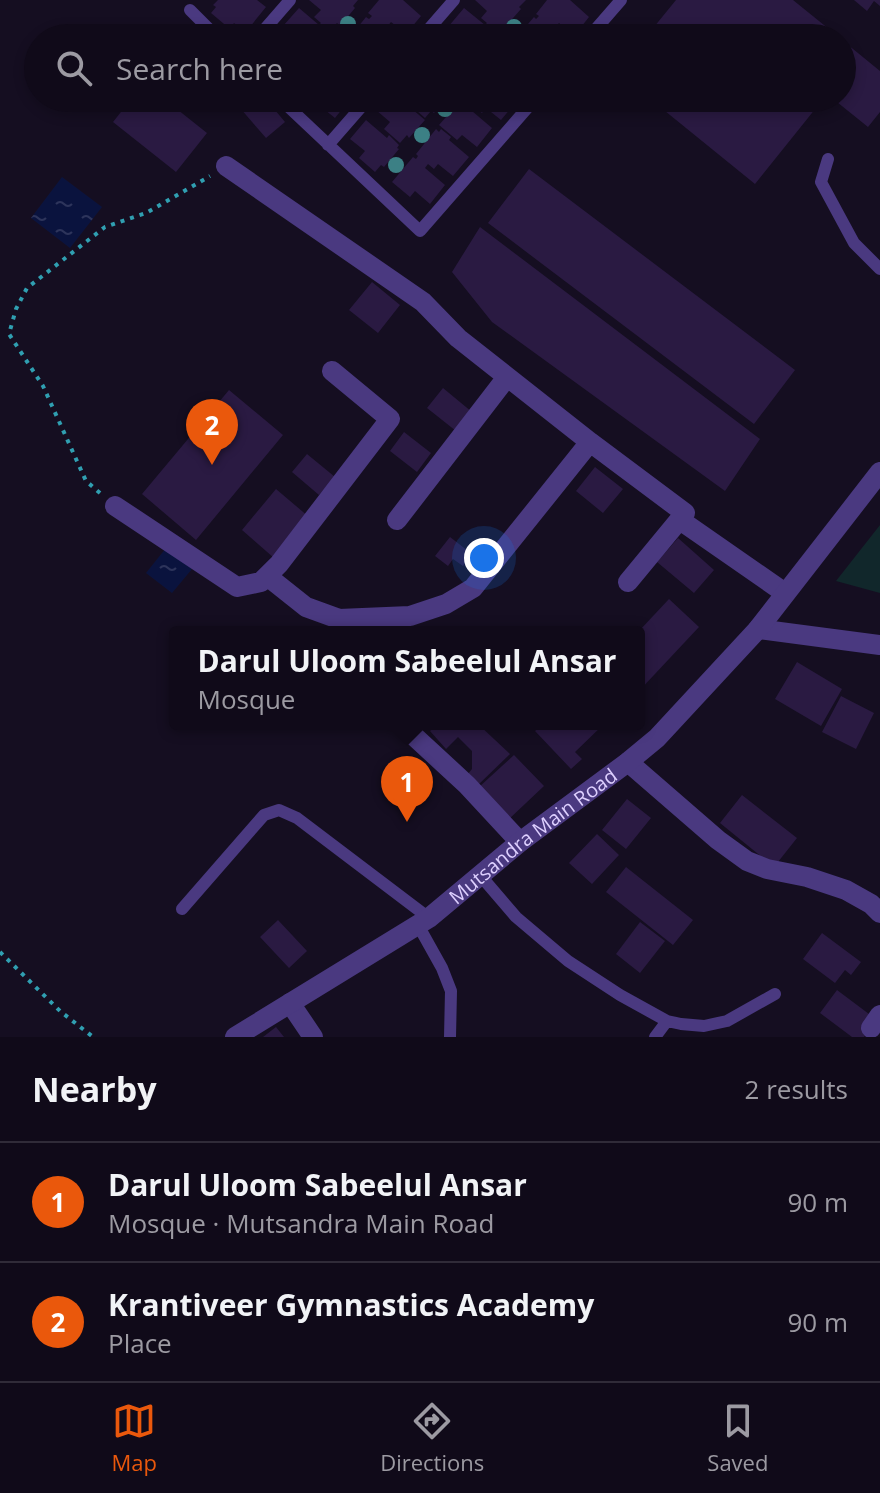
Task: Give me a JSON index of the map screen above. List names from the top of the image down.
{
  "streets": {
    "street": ["Mutsandra Main Road"]
  },
  "page": {
    "search": "Search here",
    "pins": ["2", "1"],
    "popup": ["Darul Uloom Sabeelul Ansar", "Mosque"],
    "heading": ["Nearby", "2 results"],
    "list": [
      {
        "mark": "1",
        "name": "Darul Uloom Sabeelul Ansar",
        "note": "Mosque · Mutsandra Main Road",
        "value": "90 m"
      },
      {
        "mark": "2",
        "name": "Krantiveer Gymnastics Academy",
        "note": "Place",
        "value": "90 m"
      }
    ],
    "nav": ["Map", "Directions", "Saved"]
  }
}
